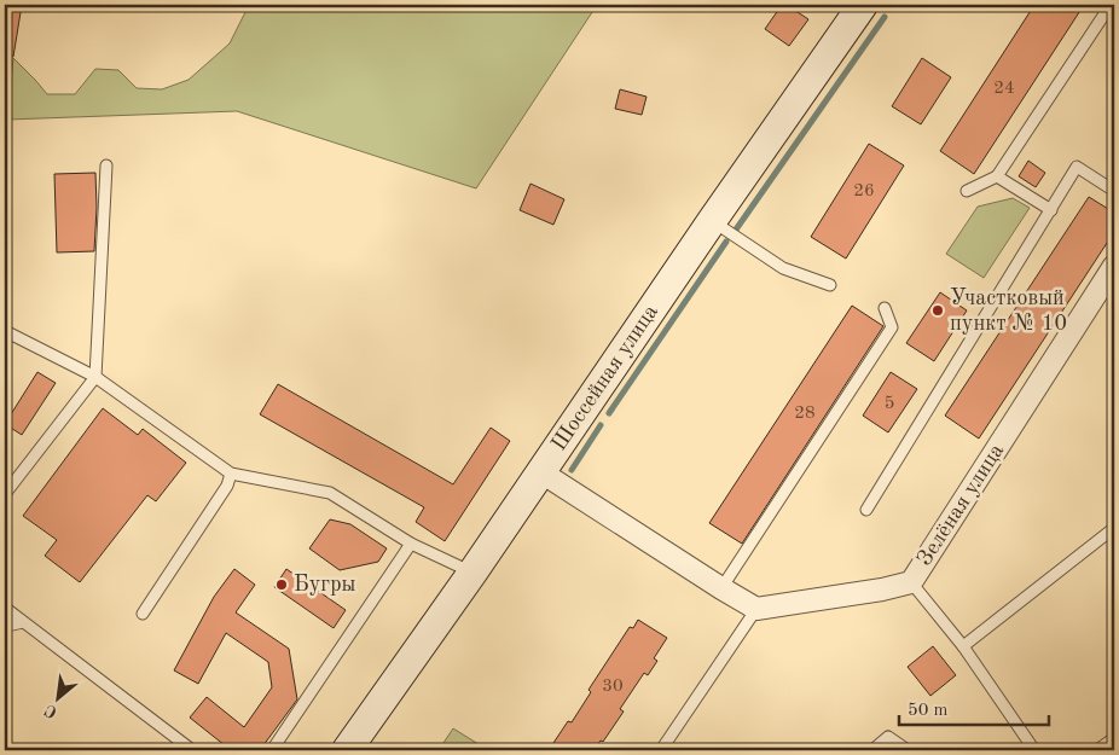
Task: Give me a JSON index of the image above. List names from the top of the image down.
{
  "streets": {
    "main road": ["Шоссейная улица"],
    "street": ["Зелёная улица"]
  },
  "places": ["Участковый пункт № 10", "Бугры"],
  "house_numbers": [
    "24",
    "26",
    "5",
    "28",
    "30"
  ],
  "scale_bar": "50 m",
  "north": "bottom left"
}
